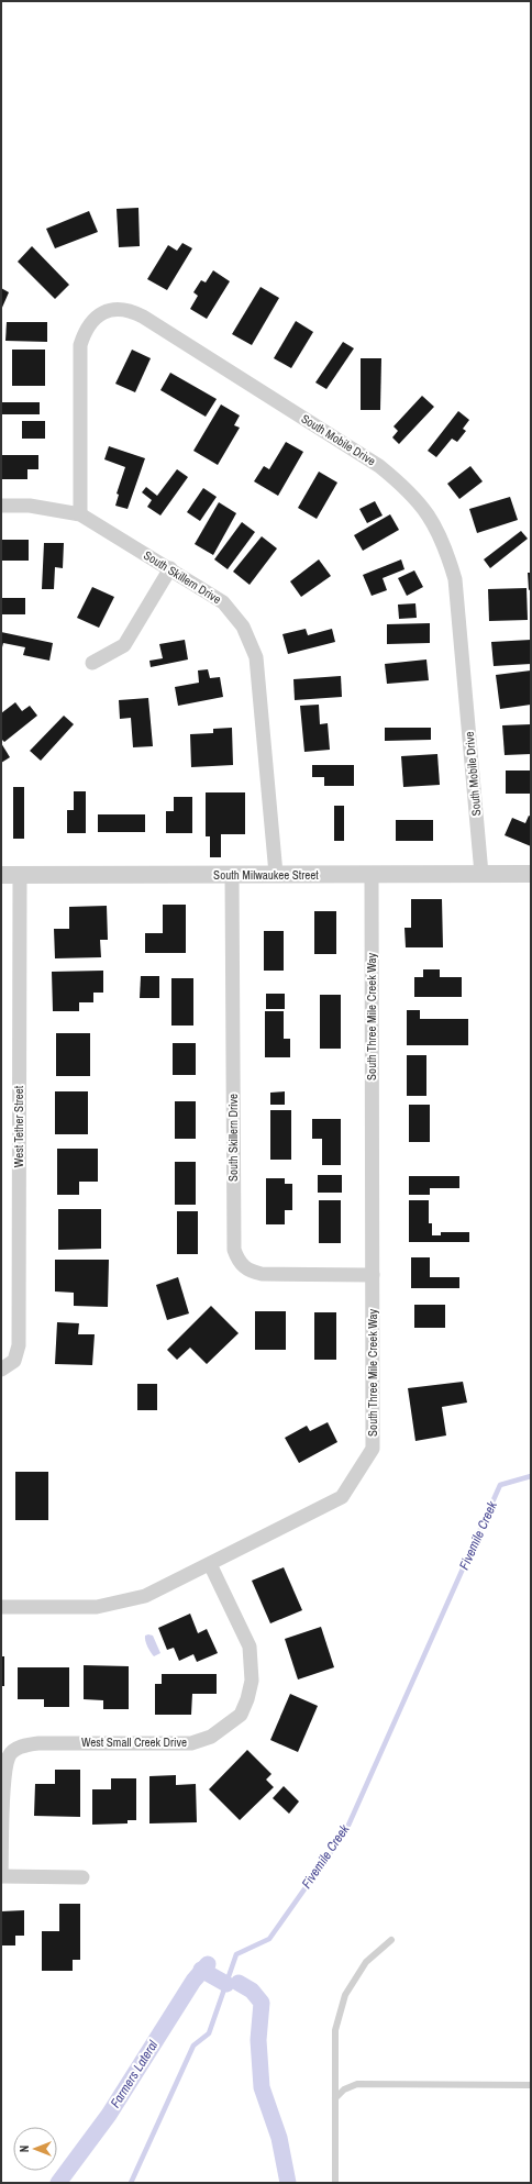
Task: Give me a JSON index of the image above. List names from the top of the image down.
{
  "streets": {
    "street": [
      "South Mobile Drive",
      "South Skillern Drive",
      "South Milwaukee Street",
      "South Three Mile Creek Way",
      "West Tether Street",
      "West Small Creek Drive"
    ]
  },
  "crossings": [
    ["South Mobile Drive", "South Skillern Drive"],
    ["South Mobile Drive", "South Milwaukee Street"],
    ["South Skillern Drive", "South Milwaukee Street"],
    ["South Skillern Drive", "South Three Mile Creek Way"],
    ["South Milwaukee Street", "South Three Mile Creek Way"],
    ["South Milwaukee Street", "West Tether Street"],
    ["South Three Mile Creek Way", "West Small Creek Drive"]
  ],
  "water": ["Fivemile Creek", "Farmers Lateral"],
  "north": "left"
}
